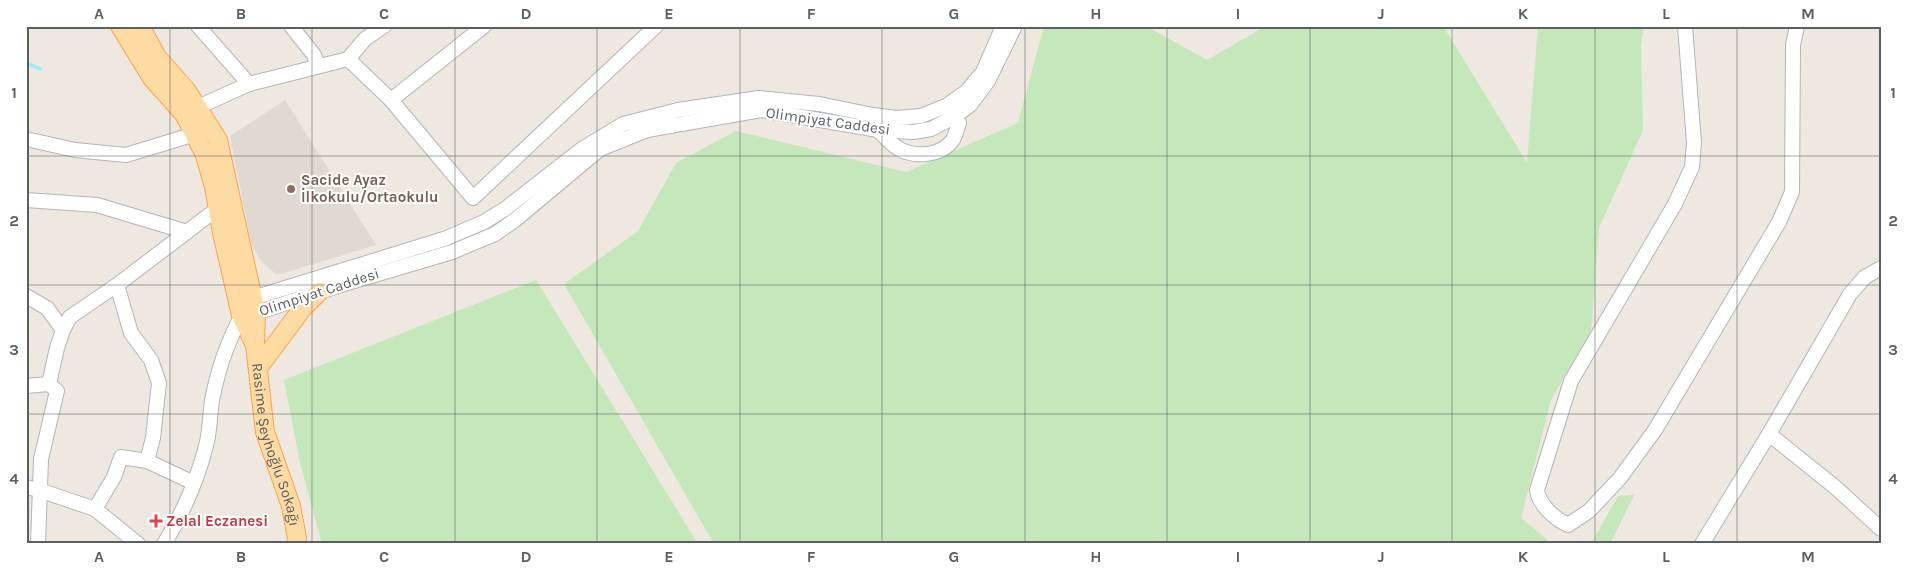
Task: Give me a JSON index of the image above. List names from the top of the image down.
{
  "streets": {
    "main road": ["Rasime Şeyhoğlu Sokağı"],
    "street": ["Olimpiyat Caddesi"]
  },
  "crossings": [
    ["Olimpiyat Caddesi", "Rasime Şeyhoğlu Sokağı"]
  ],
  "places": {
    "other": ["Sacide Ayaz İlkokulu/Ortaokulu"],
    "health": ["Zelal Eczanesi"]
  },
  "grid": {
    "columns": [
      "A",
      "B",
      "C",
      "D",
      "E",
      "F",
      "G",
      "H",
      "I",
      "J",
      "K",
      "L",
      "M"
    ],
    "rows": [
      "1",
      "2",
      "3",
      "4"
    ]
  }
}
